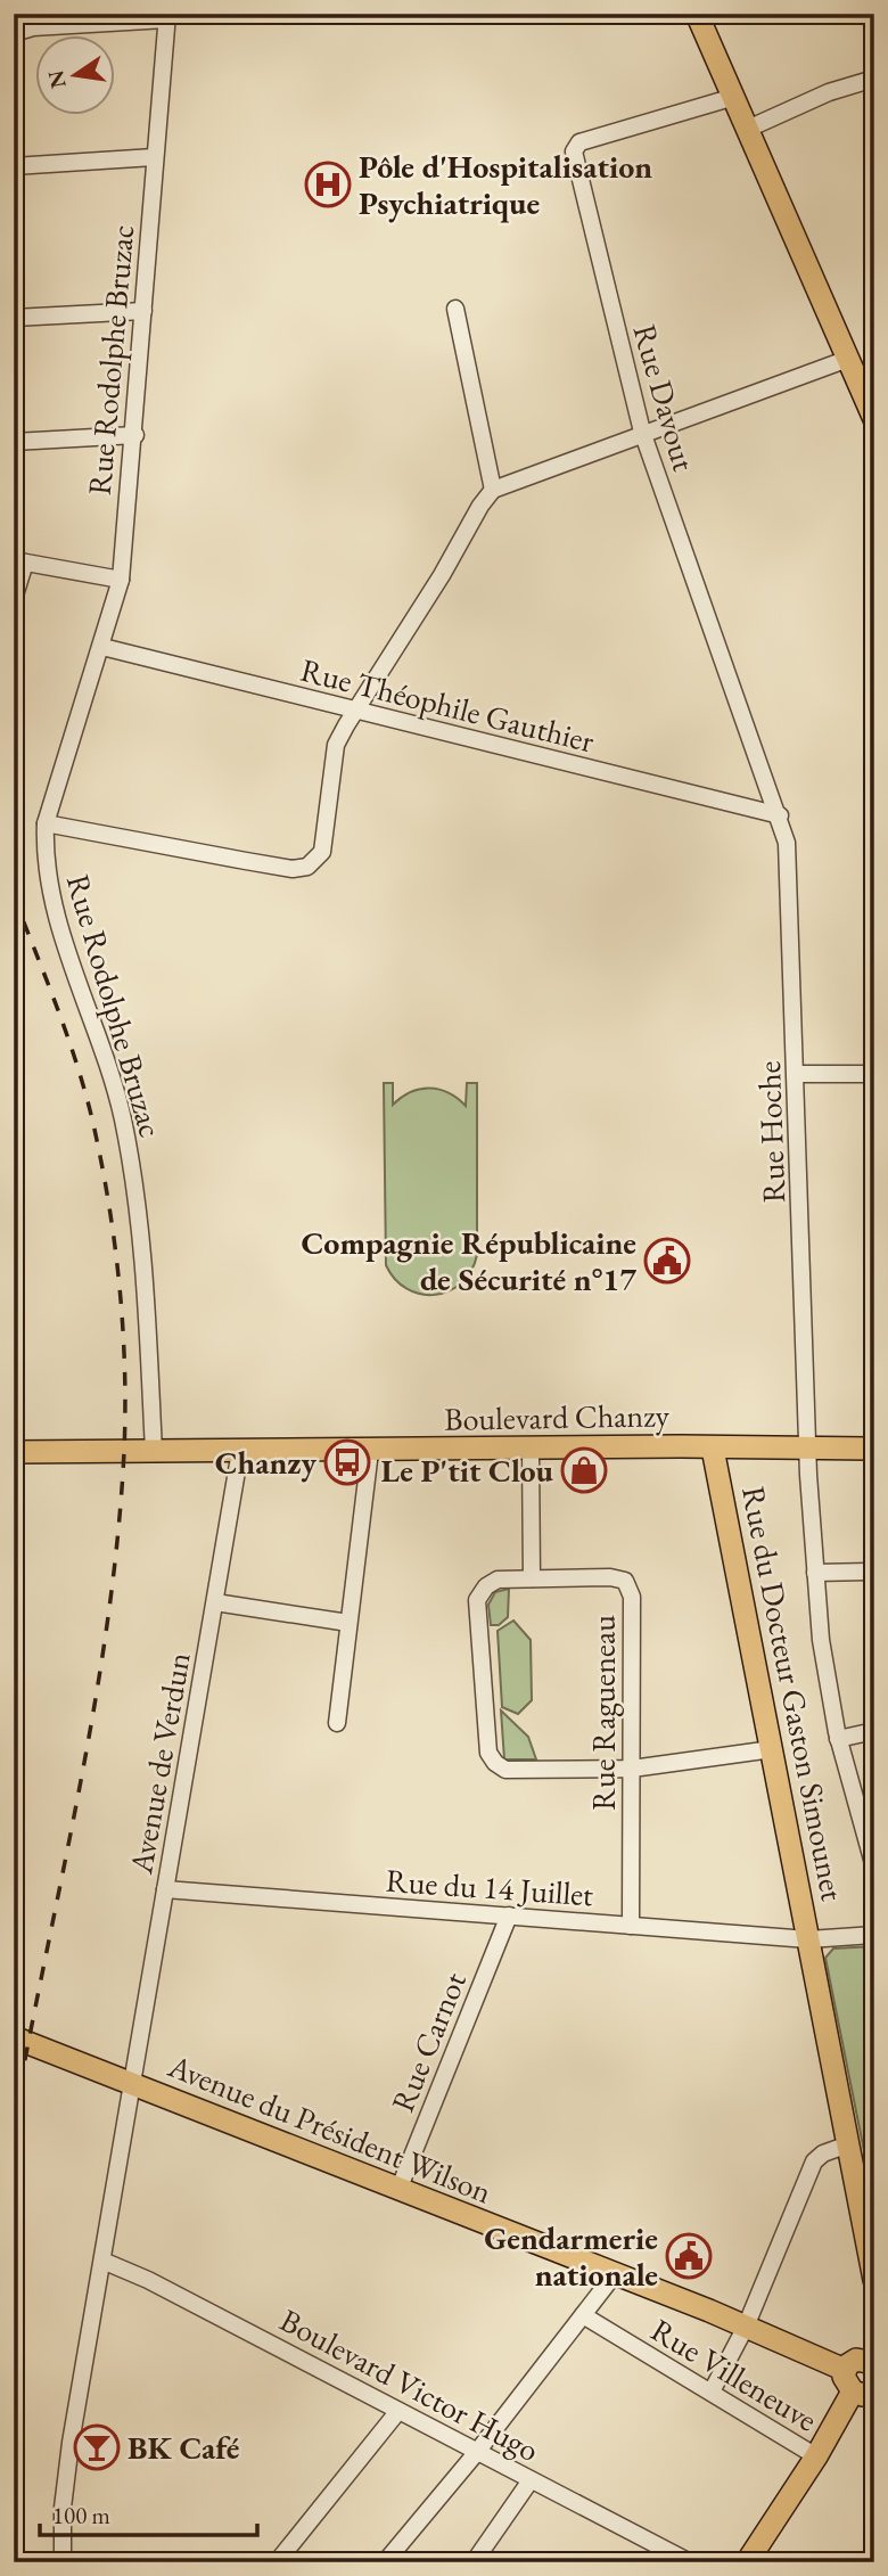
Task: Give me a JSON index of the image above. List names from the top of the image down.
{
  "streets": {
    "main road": ["Boulevard Chanzy", "Rue du Docteur Gaston Simounet", "Avenue du Président Wilson"],
    "street": [
      "Rue Rodolphe Bruzac",
      "Rue Davout",
      "Rue Théophile Gauthier",
      "Rue Hoche",
      "Rue Ragueneau",
      "Avenue de Verdun",
      "Rue du 14 Juillet",
      "Rue Carnot",
      "Rue Villeneuve",
      "Boulevard Victor Hugo"
    ]
  },
  "crossings": [
    ["Rue Rodolphe Bruzac", "Rue Théophile Gauthier"],
    ["Rue Rodolphe Bruzac", "Boulevard Chanzy"],
    ["Rue Davout", "Rue Théophile Gauthier"],
    ["Rue Davout", "Rue Hoche"],
    ["Rue Théophile Gauthier", "Rue Hoche"],
    ["Rue Hoche", "Boulevard Chanzy"],
    ["Boulevard Chanzy", "Rue du Docteur Gaston Simounet"],
    ["Boulevard Chanzy", "Avenue de Verdun"],
    ["Rue du Docteur Gaston Simounet", "Rue du 14 Juillet"],
    ["Rue Ragueneau", "Rue du 14 Juillet"],
    ["Avenue de Verdun", "Rue du 14 Juillet"],
    ["Avenue de Verdun", "Avenue du Président Wilson"],
    ["Avenue de Verdun", "Boulevard Victor Hugo"],
    ["Rue du 14 Juillet", "Rue Carnot"],
    ["Rue Carnot", "Avenue du Président Wilson"]
  ],
  "places": {
    "hospital": ["Pôle d'Hospitalisation Psychiatrique"],
    "public building": ["Compagnie Républicaine de Sécurité n°17", "Gendarmerie nationale"],
    "bus stop": ["Chanzy"],
    "shop": ["Le P'tit Clou"],
    "bar": ["BK Café"]
  },
  "scale_bar": "100 m",
  "north": "left"
}
